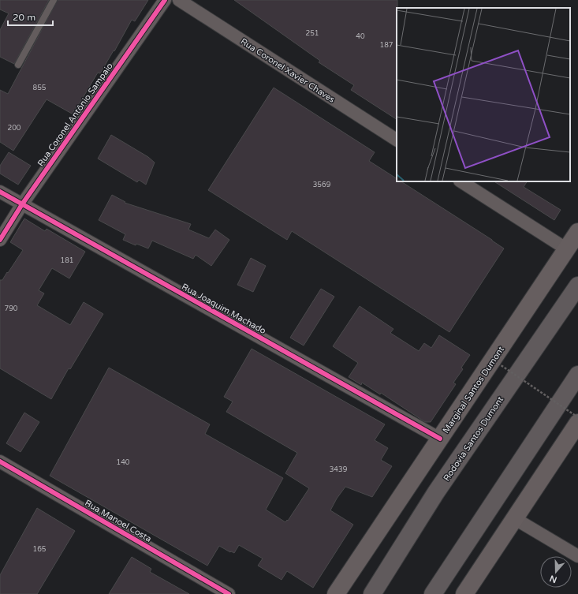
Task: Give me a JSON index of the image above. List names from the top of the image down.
{
  "streets": {
    "highway": ["Rodovia Santos Dumont"],
    "main road": ["Marginal Santos Dumont"],
    "street": [
      "Rua Coronel Xavier Chaves",
      "Rua Coronel Antônio Sampaio",
      "Rua Joaquim Machado",
      "Rua Manoel Costa"
    ]
  },
  "crossings": [
    ["Rua Coronel Antônio Sampaio", "Rua Joaquim Machado"],
    ["Rua Joaquim Machado", "Marginal Santos Dumont"]
  ],
  "house_numbers": [
    "251",
    "40",
    "187",
    "855",
    "200",
    "3569",
    "181",
    "790",
    "140",
    "3439",
    "165"
  ],
  "scale_bar": "20 m",
  "north": "bottom"
}
